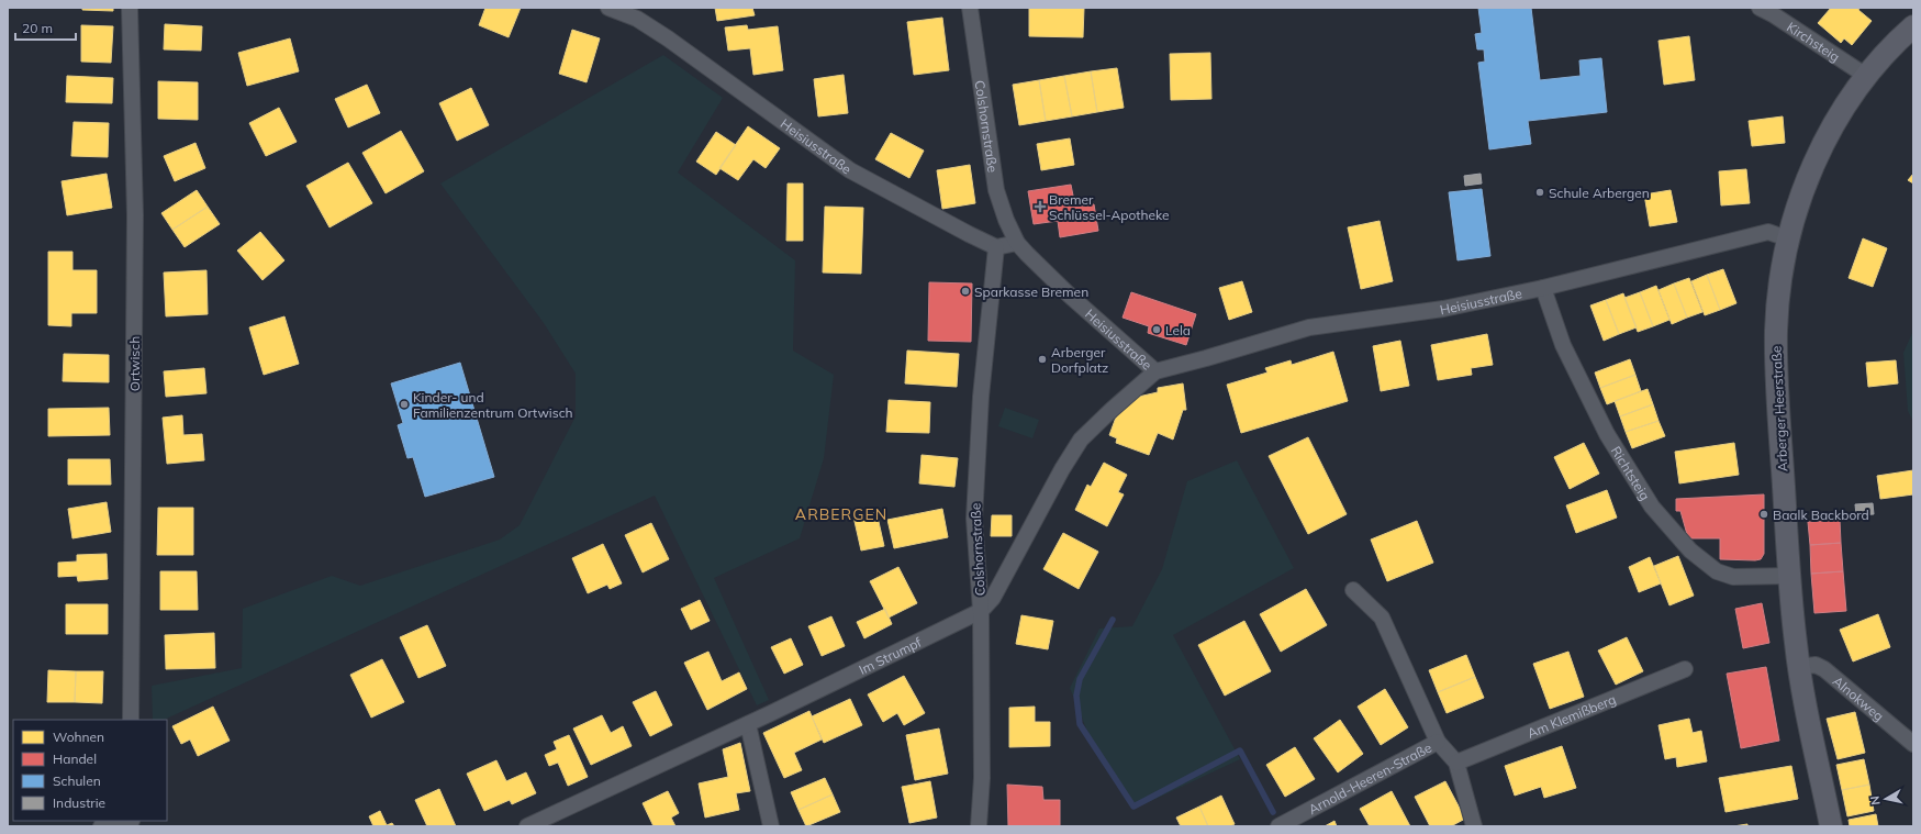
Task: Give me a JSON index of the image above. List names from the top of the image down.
{
  "streets": {
    "main road": ["Arberger Heerstraße"],
    "street": [
      "Kirchsteig",
      "Colshornstraße",
      "Heisiusstraße",
      "Ortwisch",
      "Richtsteig",
      "Im Strumpf",
      "Alnokweg",
      "Am Klemißberg",
      "Arnold-Heeren-Straße"
    ]
  },
  "crossings": [
    ["Kirchsteig", "Arberger Heerstraße"],
    ["Colshornstraße", "Heisiusstraße"],
    ["Colshornstraße", "Im Strumpf"],
    ["Heisiusstraße", "Arberger Heerstraße"],
    ["Heisiusstraße", "Richtsteig"],
    ["Heisiusstraße", "Im Strumpf"],
    ["Arberger Heerstraße", "Richtsteig"],
    ["Arberger Heerstraße", "Alnokweg"]
  ],
  "districts": ["ARBERGEN"],
  "places": {
    "other": [
      "Schule Arbergen",
      "Sparkasse Bremen",
      "Lela",
      "Arberger Dorfplatz",
      "Kinder- und Familienzentrum Ortwisch",
      "Baalk Backbord"
    ],
    "health": ["Bremer Schlüssel-Apotheke"]
  },
  "legend": [
    "Wohnen",
    "Handel",
    "Schulen",
    "Industrie"
  ],
  "scale_bar": "20 m",
  "north": "left"
}
